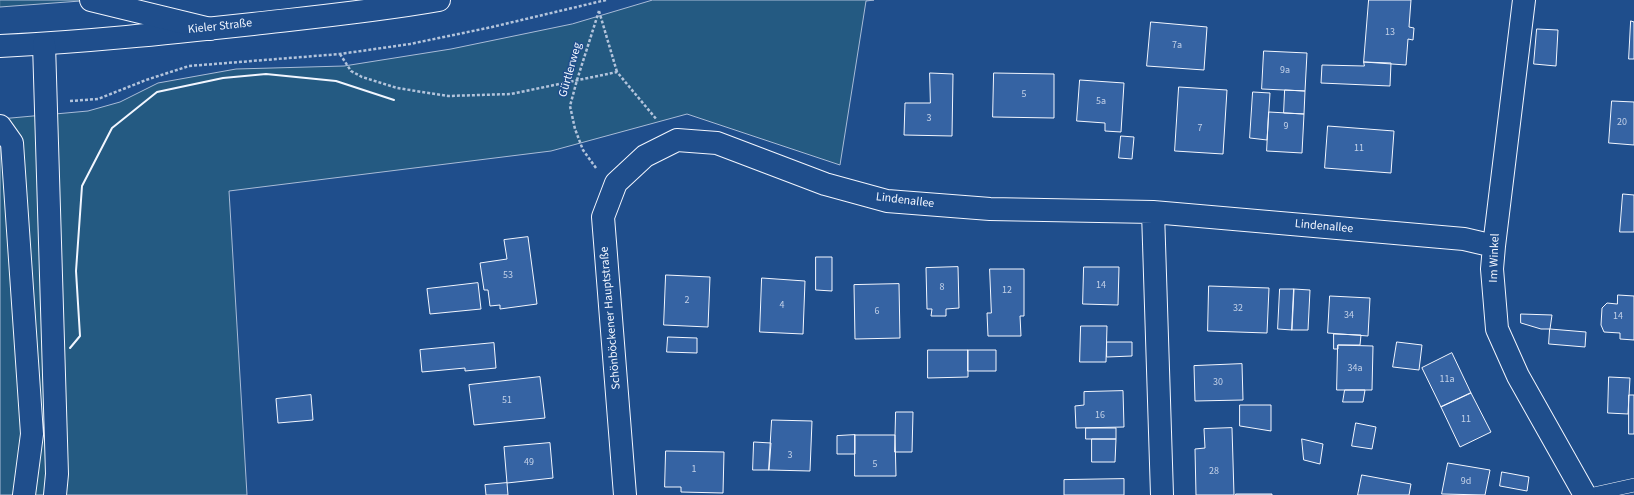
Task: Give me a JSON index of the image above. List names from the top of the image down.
{
  "streets": {
    "main road": [
      "Kieler Straße",
      "Lindenallee",
      "Im Winkel",
      "Schönböckener Hauptstraße"
    ],
    "path": ["Gürtlerweg"]
  },
  "crossings": [
    ["Gürtlerweg", "Schönböckener Hauptstraße"],
    ["Lindenallee", "Im Winkel"],
    ["Lindenallee", "Schönböckener Hauptstraße"]
  ],
  "house_numbers": [
    "13",
    "7a",
    "9a",
    "5",
    "5a",
    "3",
    "20",
    "9",
    "7",
    "11",
    "53",
    "14",
    "8",
    "12",
    "2",
    "4",
    "32",
    "6",
    "34",
    "14",
    "34a",
    "11a",
    "30",
    "51",
    "16",
    "11",
    "3",
    "49",
    "5",
    "1",
    "28",
    "9d"
  ]
}
